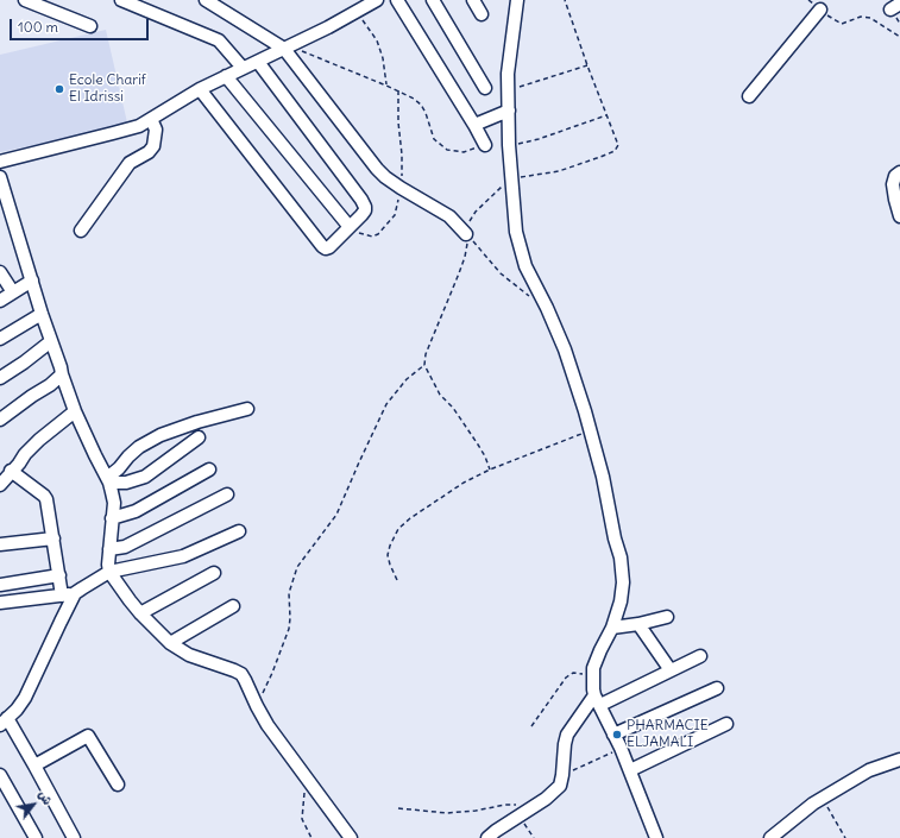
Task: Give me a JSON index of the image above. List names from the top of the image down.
{
  "places": ["Ecole Charif El Idrissi", "PHARMACIE ELJAMALI"],
  "scale_bar": "100 m",
  "north": "top right"
}
